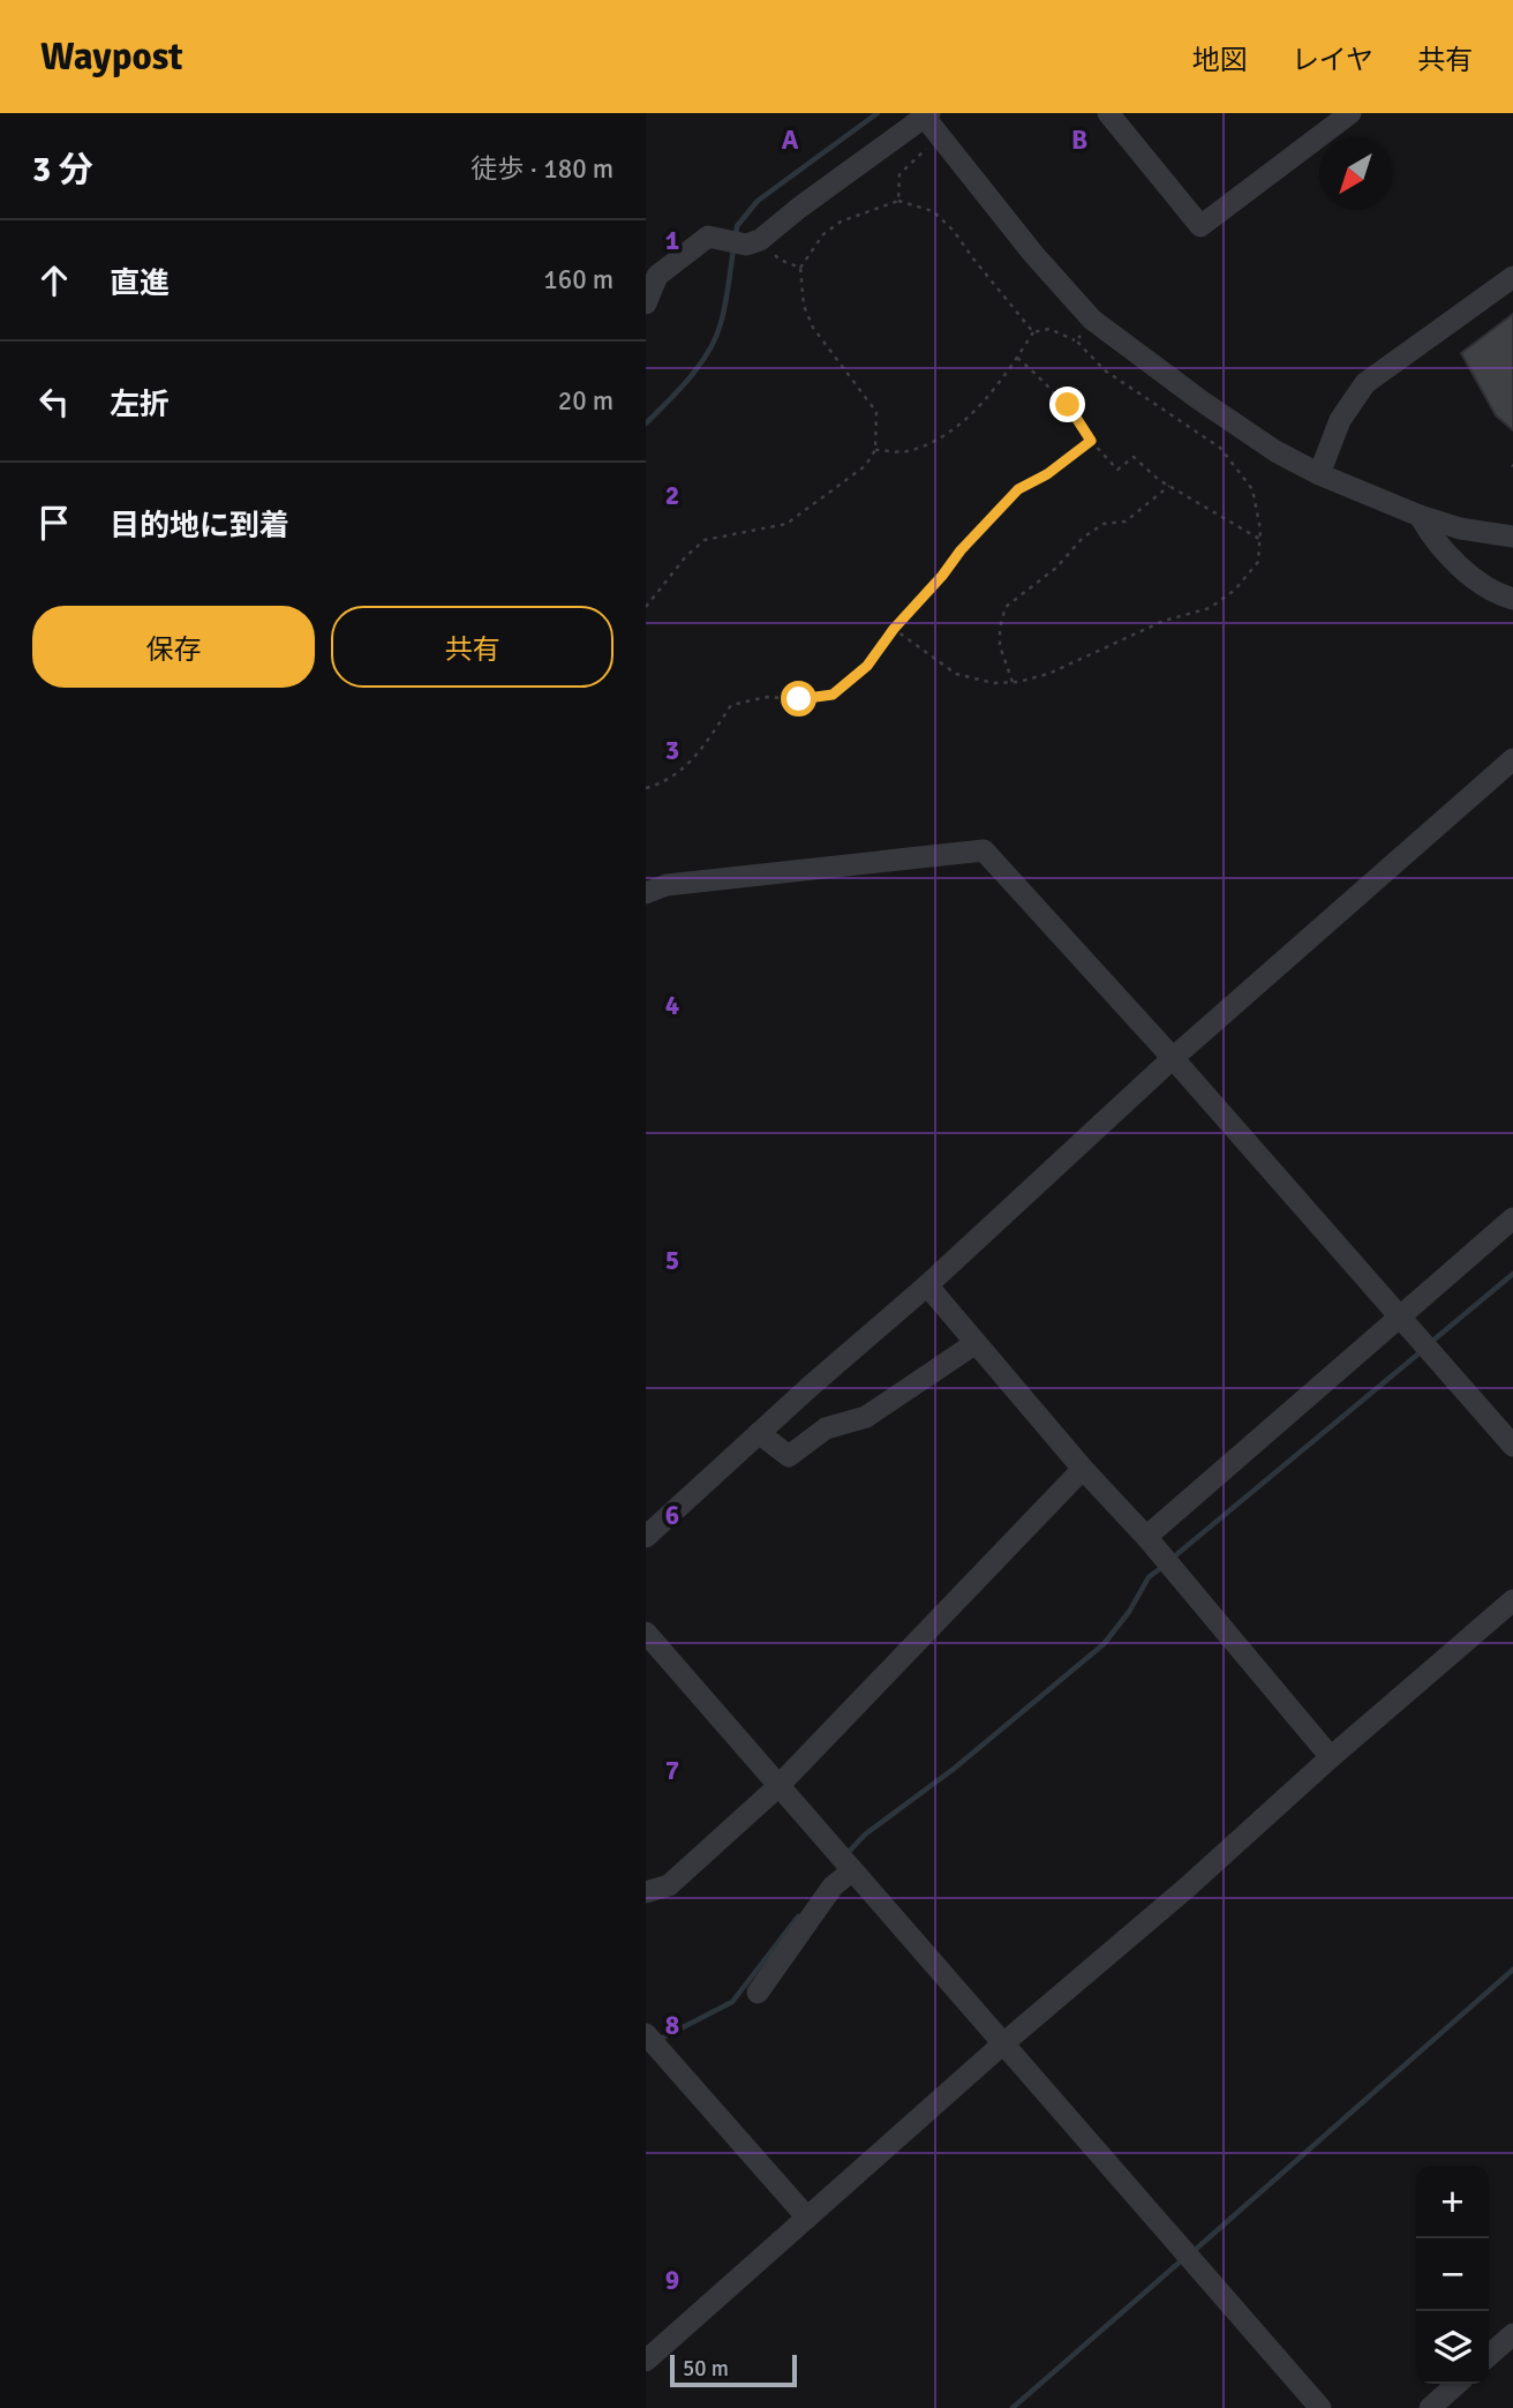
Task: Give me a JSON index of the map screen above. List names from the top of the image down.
{
  "scale_bar": "50 m",
  "north": "bottom left",
  "page": {
    "header": "Waypost",
    "nav": ["地図", "レイヤ", "共有"],
    "heading": ["3 分", "徒歩 · 180 m"],
    "list": [
      ["直進", "160 m"],
      ["左折", "20 m"],
      "目的地に到着"
    ],
    "buttons": ["保存", "共有"],
    "map_buttons": ["+", "−"],
    "scale": "50 m"
  },
  "grid": {
    "columns": ["A", "B"],
    "rows": [
      "1",
      "2",
      "3",
      "4",
      "5",
      "6",
      "7",
      "8",
      "9"
    ]
  }
}
